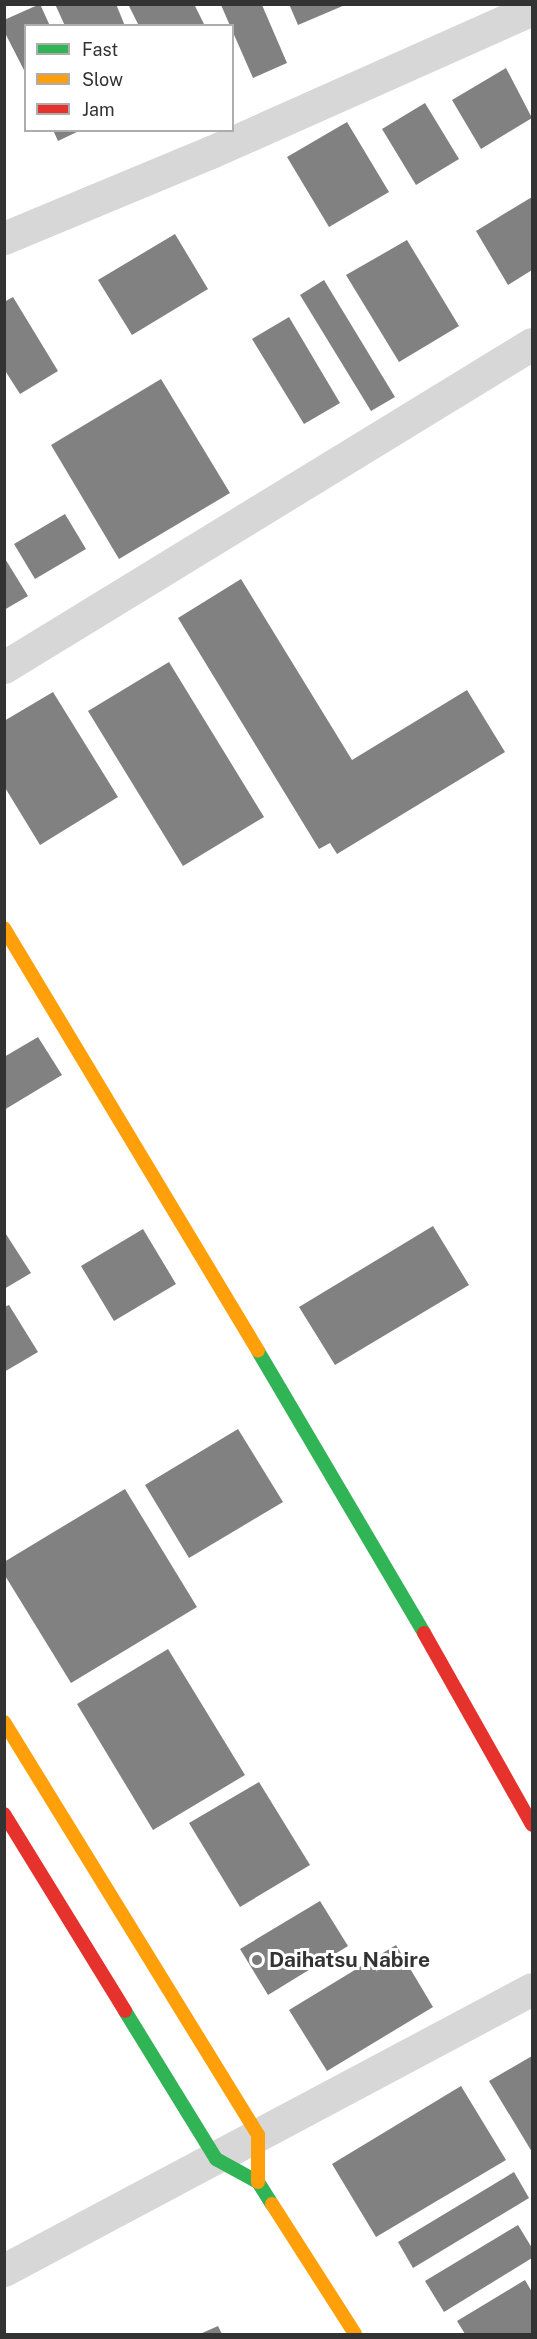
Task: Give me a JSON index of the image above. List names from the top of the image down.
{
  "places": ["Daihatsu Nabire"],
  "legend": ["Fast", "Slow", "Jam"]
}
